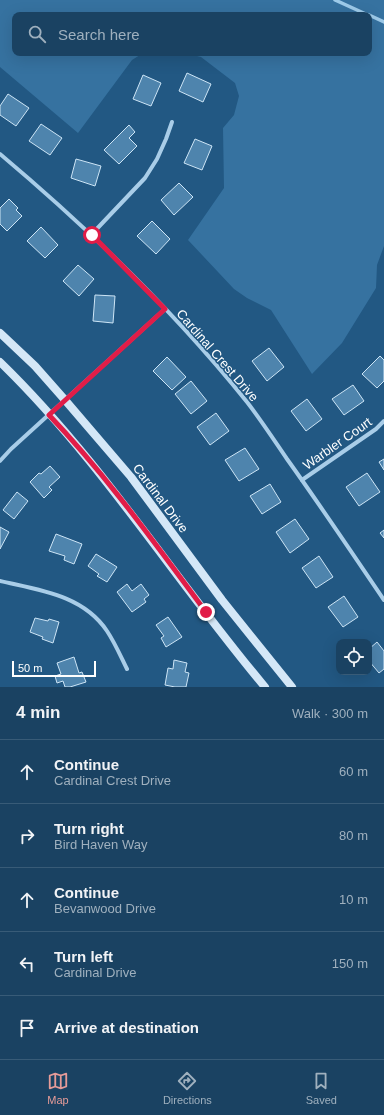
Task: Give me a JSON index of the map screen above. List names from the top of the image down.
{
  "streets": {
    "main road": ["Cardinal Drive"],
    "street": ["Cardinal Crest Drive", "Warbler Court"]
  },
  "crossings": [
    ["Cardinal Crest Drive", "Warbler Court"]
  ],
  "scale_bar": "50 m",
  "page": {
    "search": "Search here",
    "scale": "50 m",
    "heading": ["4 min", "Walk · 300 m"],
    "list": [
      ["Continue", "Cardinal Crest Drive", "60 m"],
      ["Turn right", "Bird Haven Way", "80 m"],
      ["Continue", "Bevanwood Drive", "10 m"],
      ["Turn left", "Cardinal Drive", "150 m"],
      "Arrive at destination"
    ],
    "nav": ["Map", "Directions", "Saved"]
  }
}
